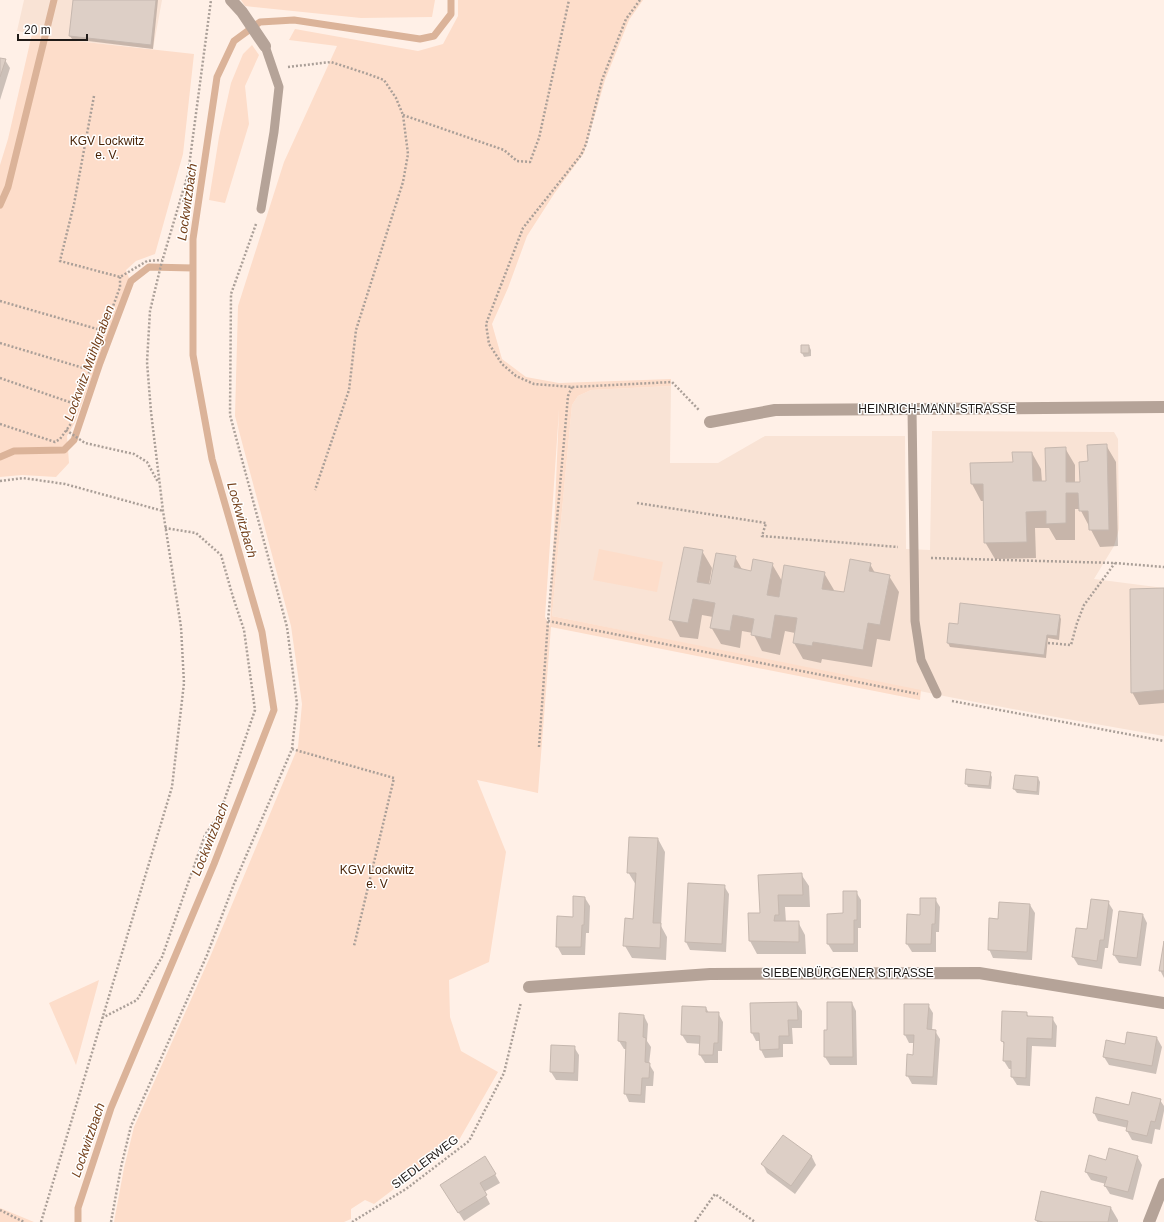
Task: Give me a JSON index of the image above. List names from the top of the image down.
{
  "streets": {
    "street": ["HEINRICH-MANN-STRASSE", "SIEBENBÜRGENER STRASSE"],
    "path": ["SIEDLERWEG"]
  },
  "crossings": [
    ["SIEBENBÜRGENER STRASSE", "SIEDLERWEG"]
  ],
  "water": ["Lockwitzbach", "Lockwitz Mühlgraben"],
  "parks": ["KGV Lockwitz e. V.", "KGV Lockwitz e. V"],
  "scale_bar": "20 m"
}
